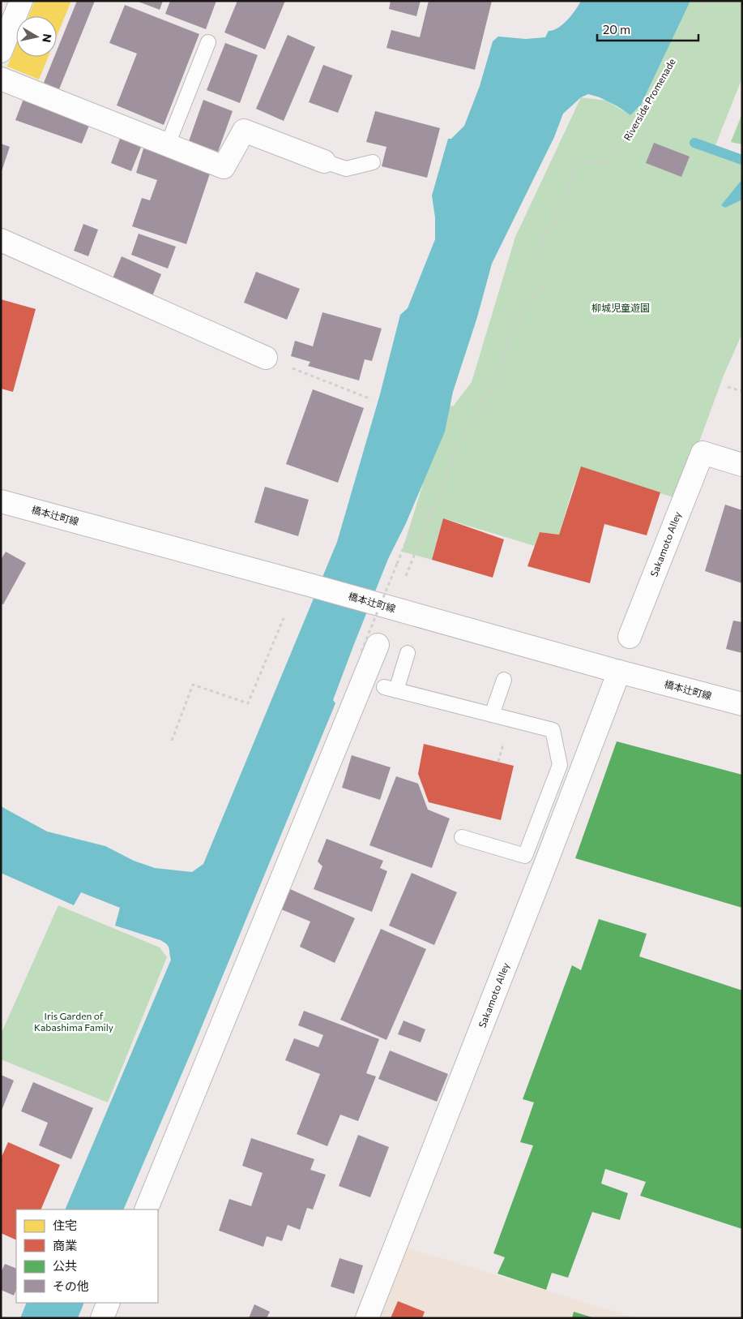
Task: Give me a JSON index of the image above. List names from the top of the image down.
{
  "streets": {
    "street": ["橋本辻町線", "Sakamoto Alley"],
    "path": ["Riverside Promenade"]
  },
  "crossings": [
    ["橋本辻町線", "Sakamoto Alley"]
  ],
  "parks": ["柳城児童遊園", "Iris Garden of Kabashima Family"],
  "legend": [
    "住宅",
    "商業",
    "公共",
    "その他"
  ],
  "scale_bar": "20 m",
  "north": "right"
}
